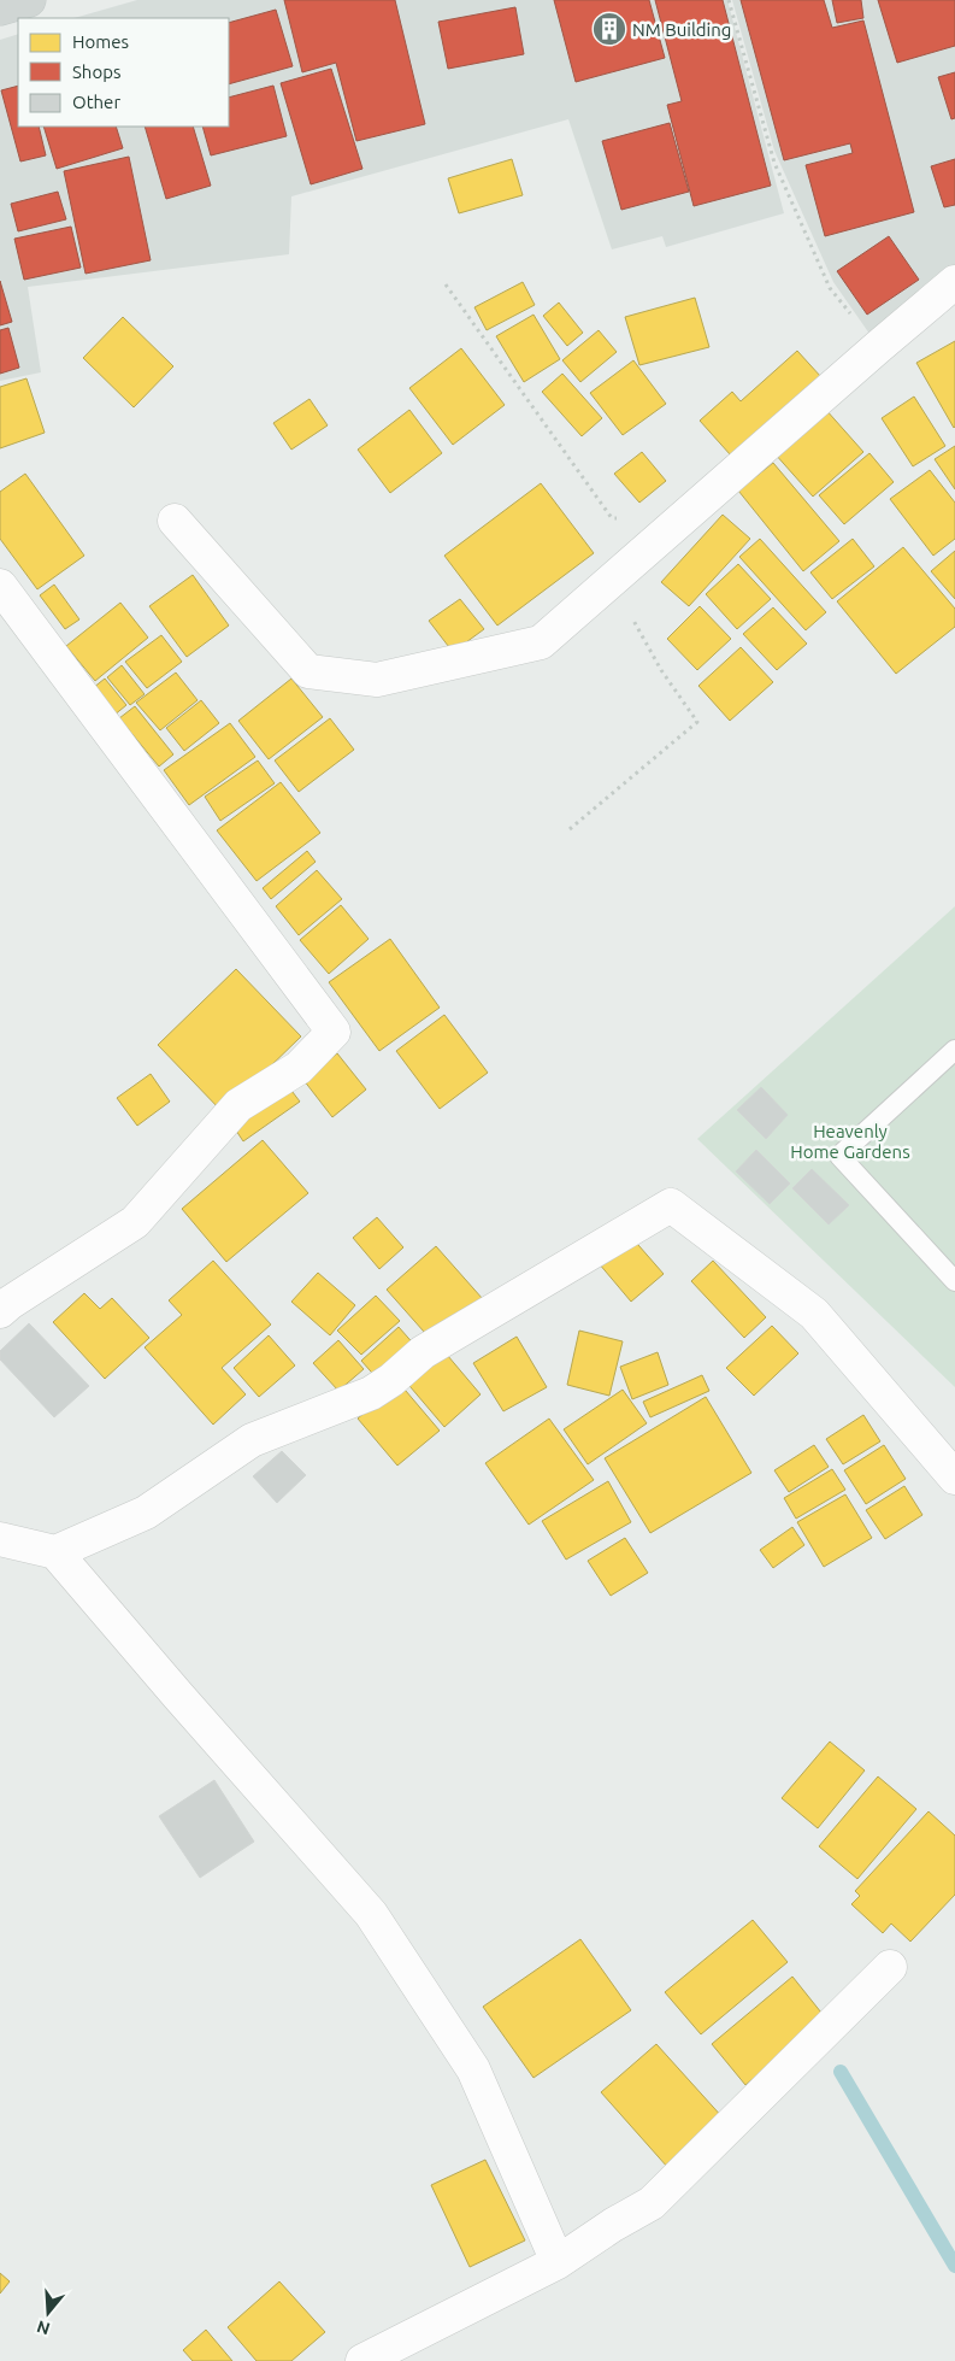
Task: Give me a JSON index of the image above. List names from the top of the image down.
{
  "parks": ["Heavenly Home Gardens"],
  "places": {
    "building": ["NM Building"]
  },
  "legend": ["Homes", "Shops", "Other"],
  "north": "bottom"
}
